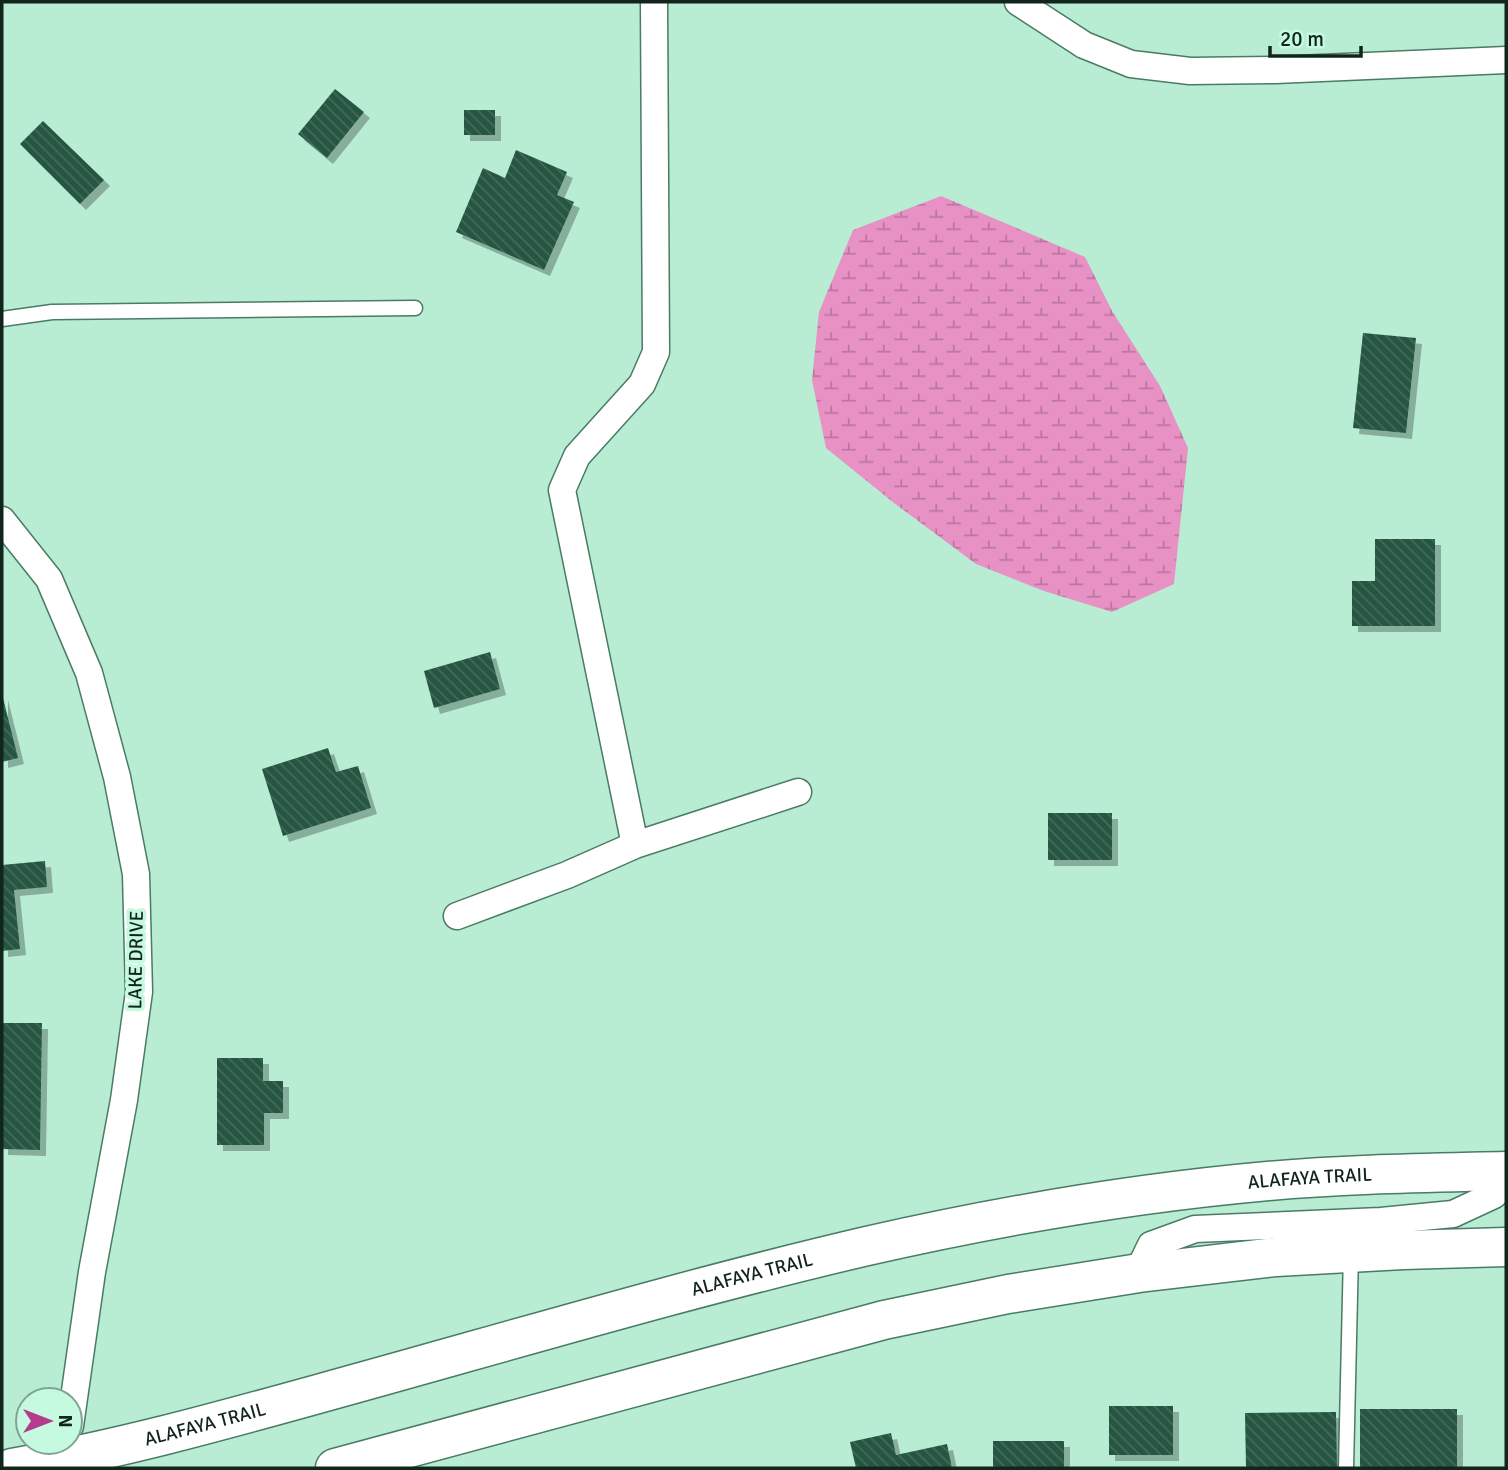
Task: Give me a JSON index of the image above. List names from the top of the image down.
{
  "streets": {
    "main road": ["ALAFAYA TRAIL"],
    "street": ["LAKE DRIVE"]
  },
  "scale_bar": "20 m",
  "north": "right"
}
